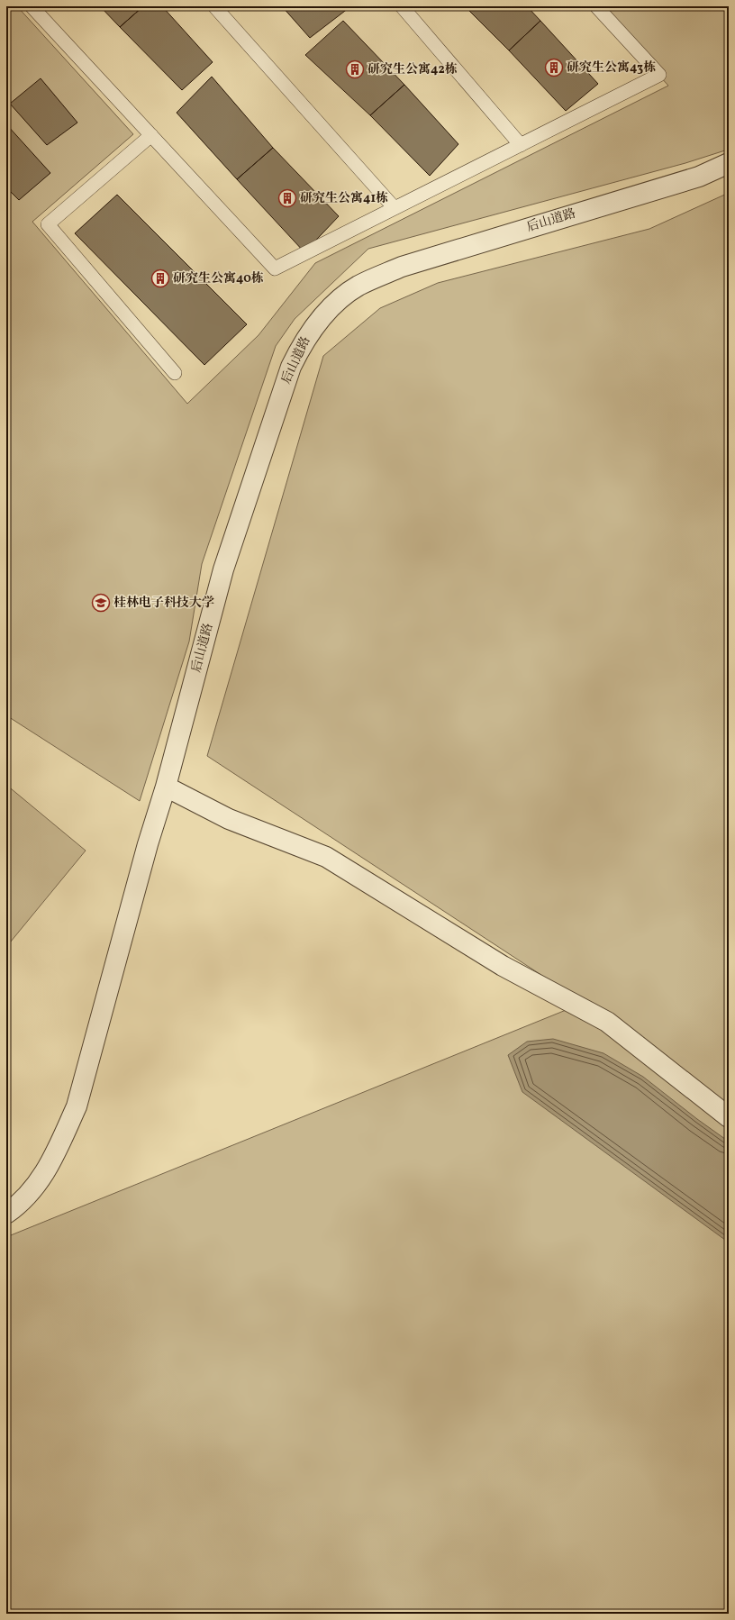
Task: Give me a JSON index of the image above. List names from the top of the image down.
{
  "streets": {
    "street": ["后山道路"]
  },
  "places": {
    "building": [
      "研究生公寓43栋",
      "研究生公寓42栋",
      "研究生公寓41栋",
      "研究生公寓40栋"
    ],
    "school or university": ["桂林电子科技大学"]
  }
}
